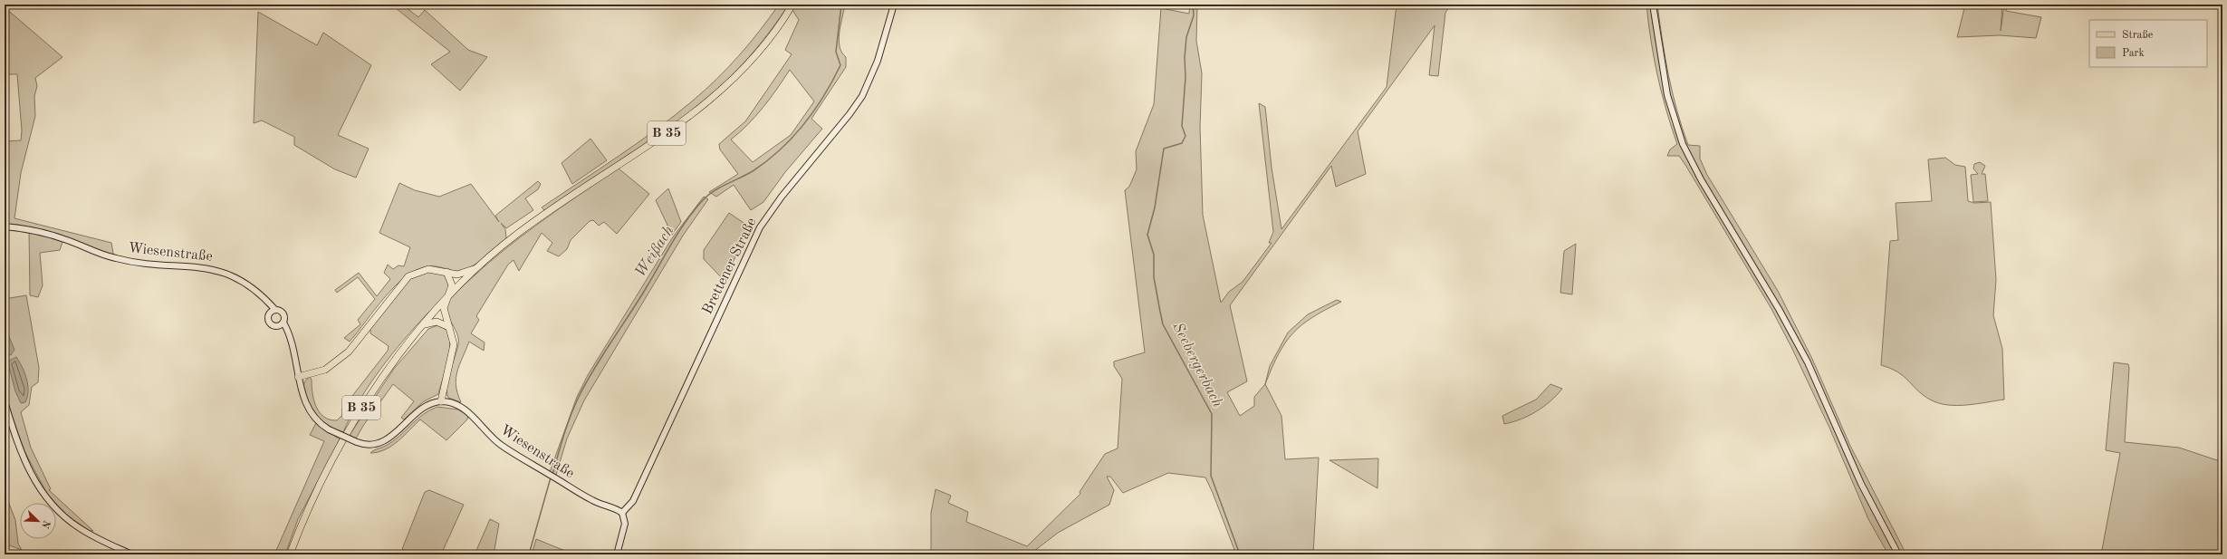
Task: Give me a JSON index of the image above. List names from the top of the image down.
{
  "streets": {
    "main road": ["B 35"],
    "street": ["Wiesenstraße", "Brettener Straße"]
  },
  "crossings": [
    ["Wiesenstraße", "Brettener Straße"]
  ],
  "water": ["Weißach", "Seebergerbach"],
  "legend": ["Straße", "Park"],
  "north": "bottom right"
}
